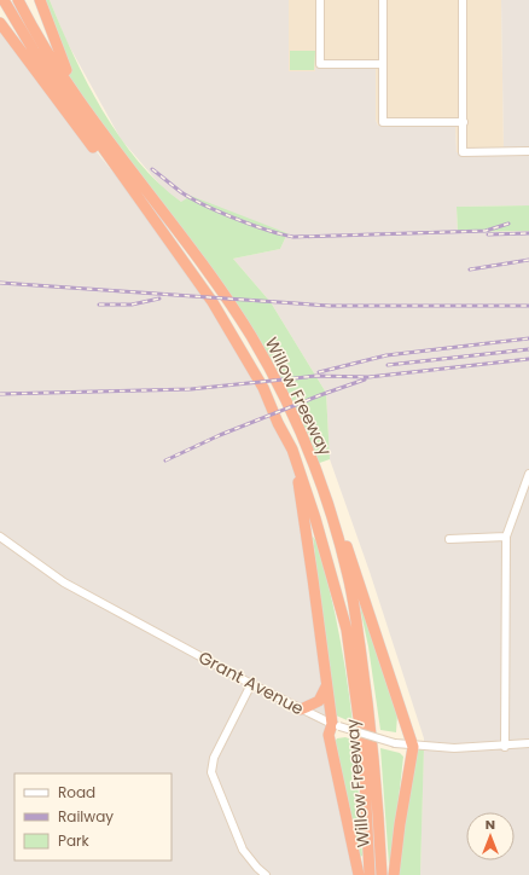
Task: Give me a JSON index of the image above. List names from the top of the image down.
{
  "streets": {
    "highway": ["Willow Freeway"],
    "street": ["Grant Avenue"]
  },
  "legend": ["Road", "Railway", "Park"],
  "north": "top"
}
